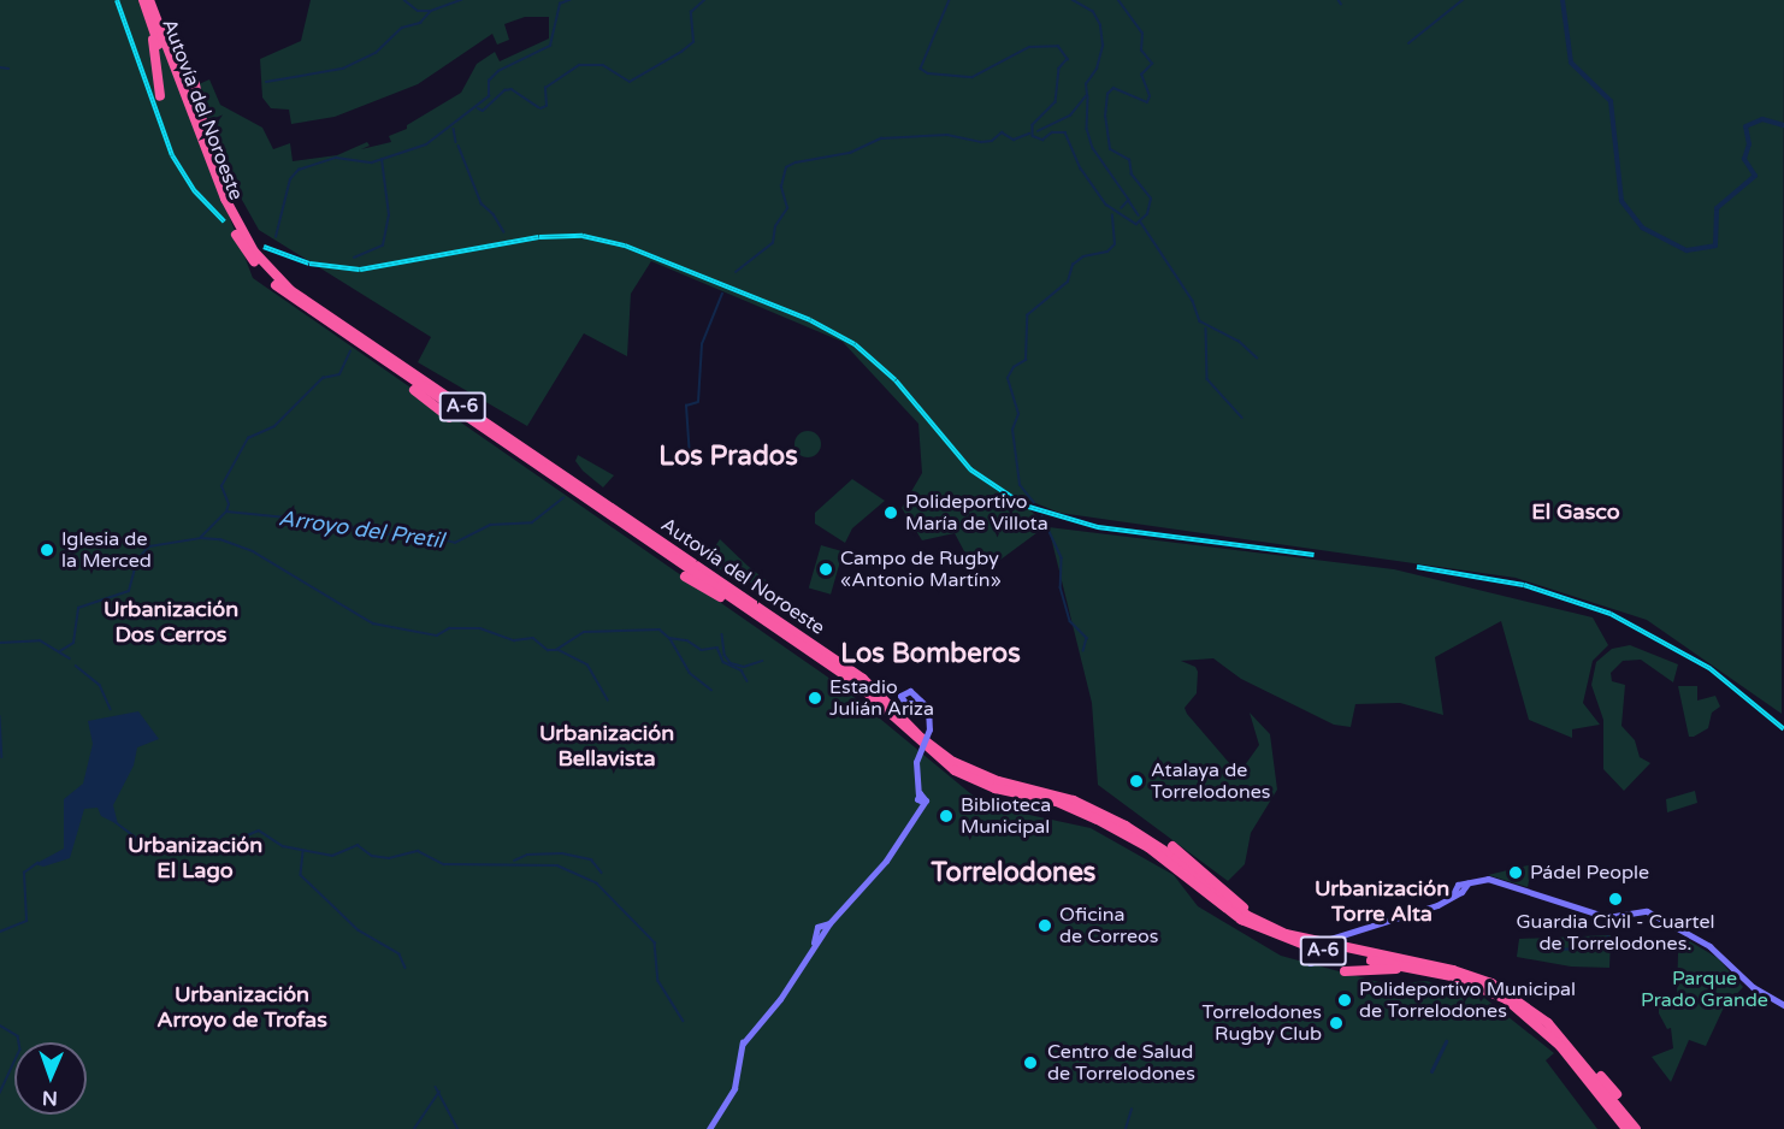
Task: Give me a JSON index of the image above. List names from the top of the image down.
{
  "streets": {
    "highway": ["Autovía del Noroeste", "A-6"]
  },
  "districts": [
    "Los Prados",
    "El Gasco",
    "Urbanización Dos Cerros",
    "Los Bomberos",
    "Urbanización Bellavista",
    "Urbanización El Lago",
    "Torrelodones",
    "Urbanización Torre Alta",
    "Urbanización Arroyo de Trofas"
  ],
  "water": ["Arroyo del Pretil"],
  "parks": ["Parque Prado Grande"],
  "places": [
    "Polideportivo María de Villota",
    "Iglesia de la Merced",
    "Campo de Rugby «Antonio Martín»",
    "Estadio Julián Ariza",
    "Atalaya de Torrelodones",
    "Biblioteca Municipal",
    "Pádel People",
    "Guardia Civil - Cuartel de Torrelodones.",
    "Oficina de Correos",
    "Polideportivo Municipal de Torrelodones",
    "Torrelodones Rugby Club",
    "Centro de Salud de Torrelodones"
  ],
  "north": "bottom"
}
